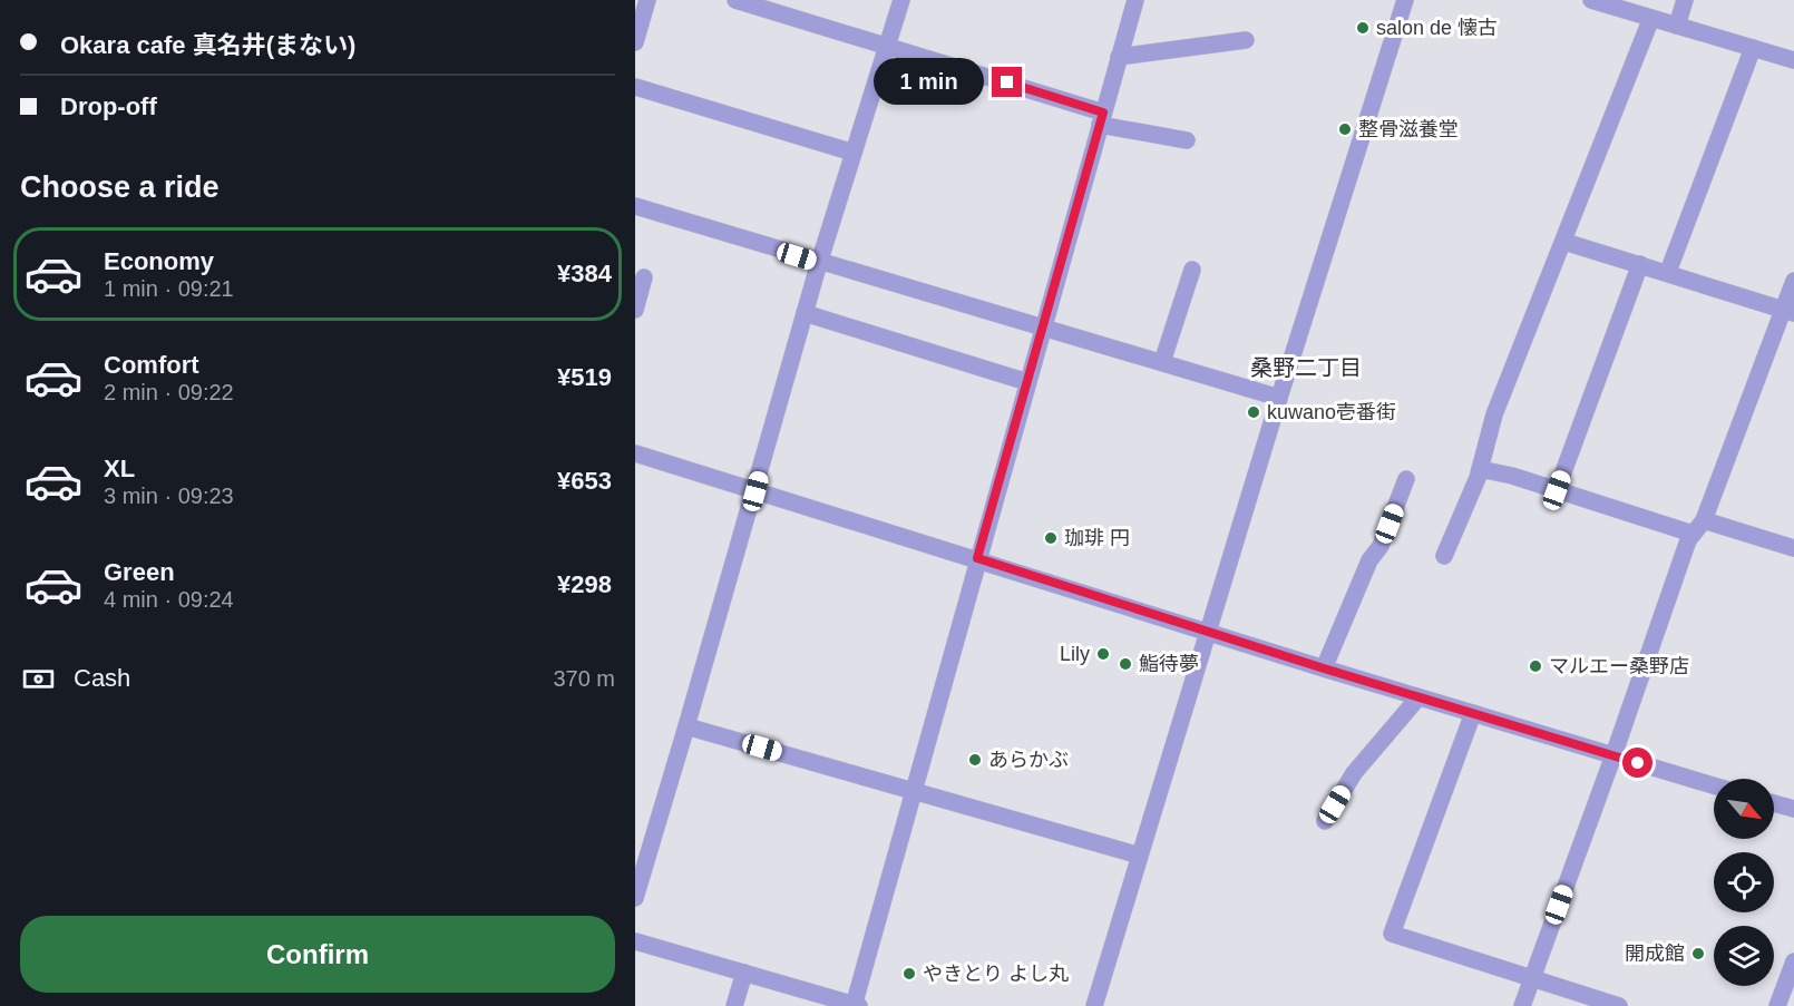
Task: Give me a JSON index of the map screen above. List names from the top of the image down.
{
  "districts": ["桑野二丁目"],
  "places": [
    "salon de 懐古",
    "整骨滋養堂",
    "kuwano壱番街",
    "珈琲 円",
    "Lily",
    "鮨待夢",
    "マルエー桑野店",
    "あらかぶ",
    "開成館",
    "やきとり よし丸"
  ],
  "north": "bottom right",
  "page": {
    "banner": ["Okara cafe 真名井(まない)", "Drop-off"],
    "bubble": "1 min",
    "heading": "Choose a ride",
    "list": [
      {
        "name": "Economy",
        "note": "1 min · 09:21",
        "value": "¥384"
      },
      {
        "name": "Comfort",
        "note": "2 min · 09:22",
        "value": "¥519"
      },
      {
        "name": "XL",
        "note": "3 min · 09:23",
        "value": "¥653"
      },
      {
        "name": "Green",
        "note": "4 min · 09:24",
        "value": "¥298"
      }
    ],
    "pay": ["Cash", "370 m"],
    "buttons": "Confirm"
  }
}
